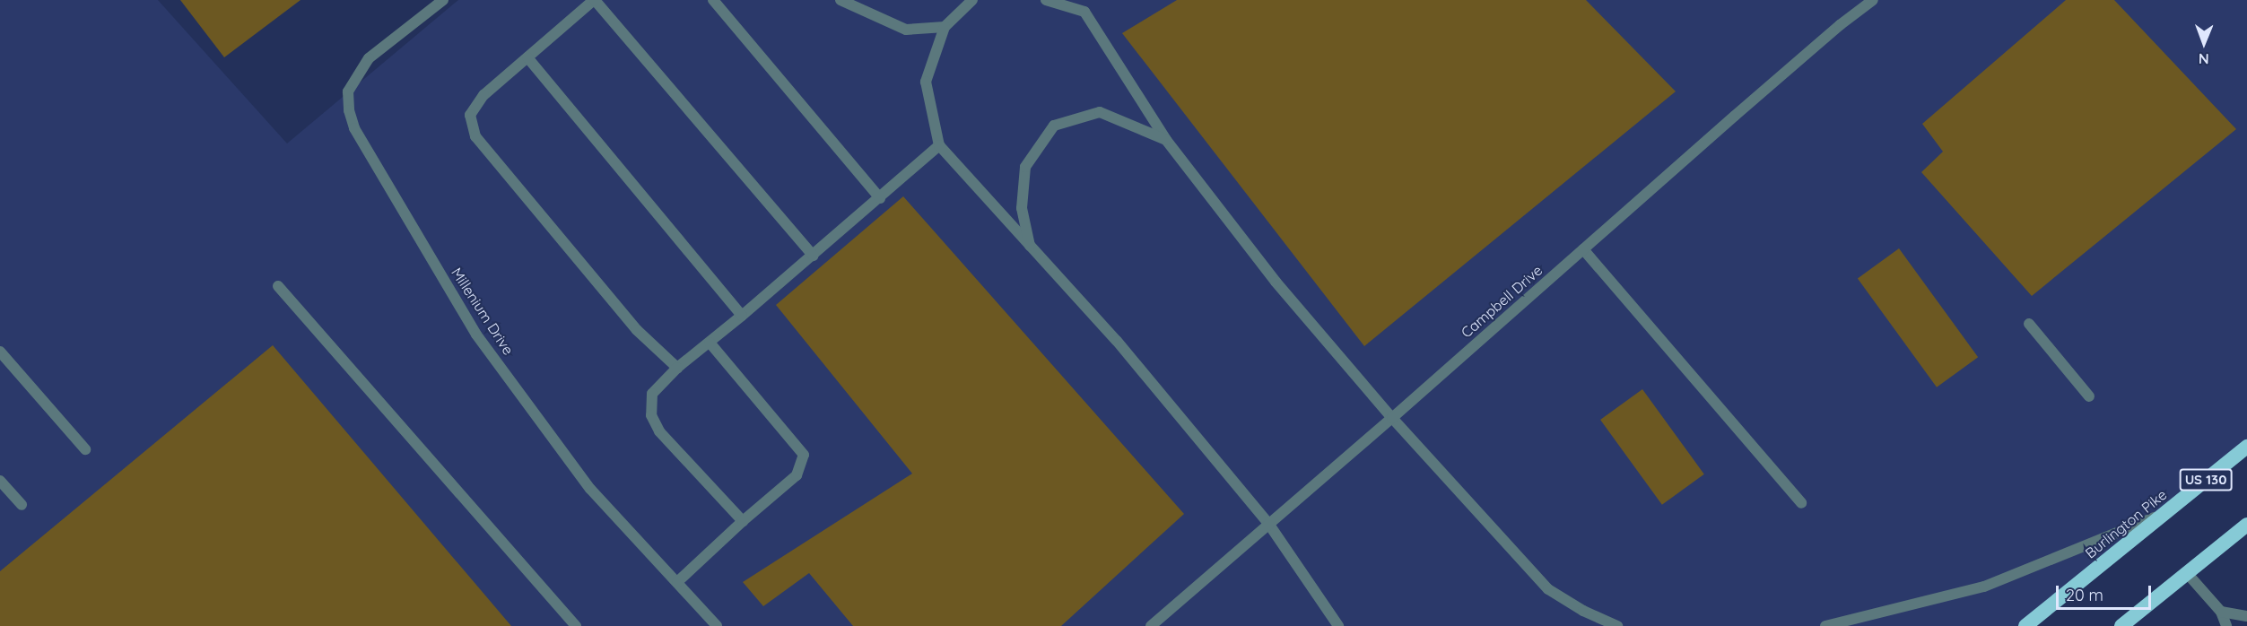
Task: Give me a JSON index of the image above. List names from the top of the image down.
{
  "streets": {
    "highway": ["US 130", "Burlington Pike"],
    "street": ["Campbell Drive", "Millenium Drive"]
  },
  "scale_bar": "20 m",
  "north": "bottom"
}
